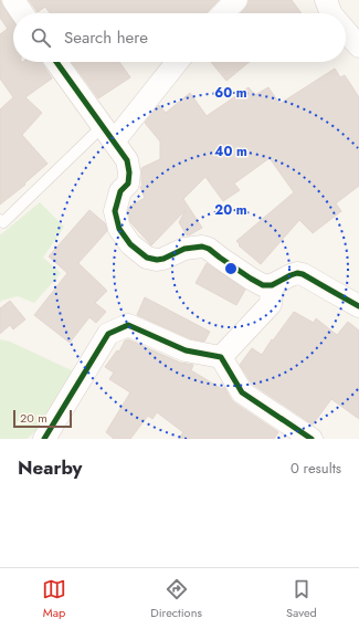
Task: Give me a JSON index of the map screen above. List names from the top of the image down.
{
  "scale_bar": "20 m",
  "page": {
    "search": "Search here",
    "scale": "20 m",
    "heading": ["Nearby", "0 results"],
    "nav": ["Map", "Directions", "Saved"]
  },
  "rings": ["60 m", "40 m", "20 m"]
}
